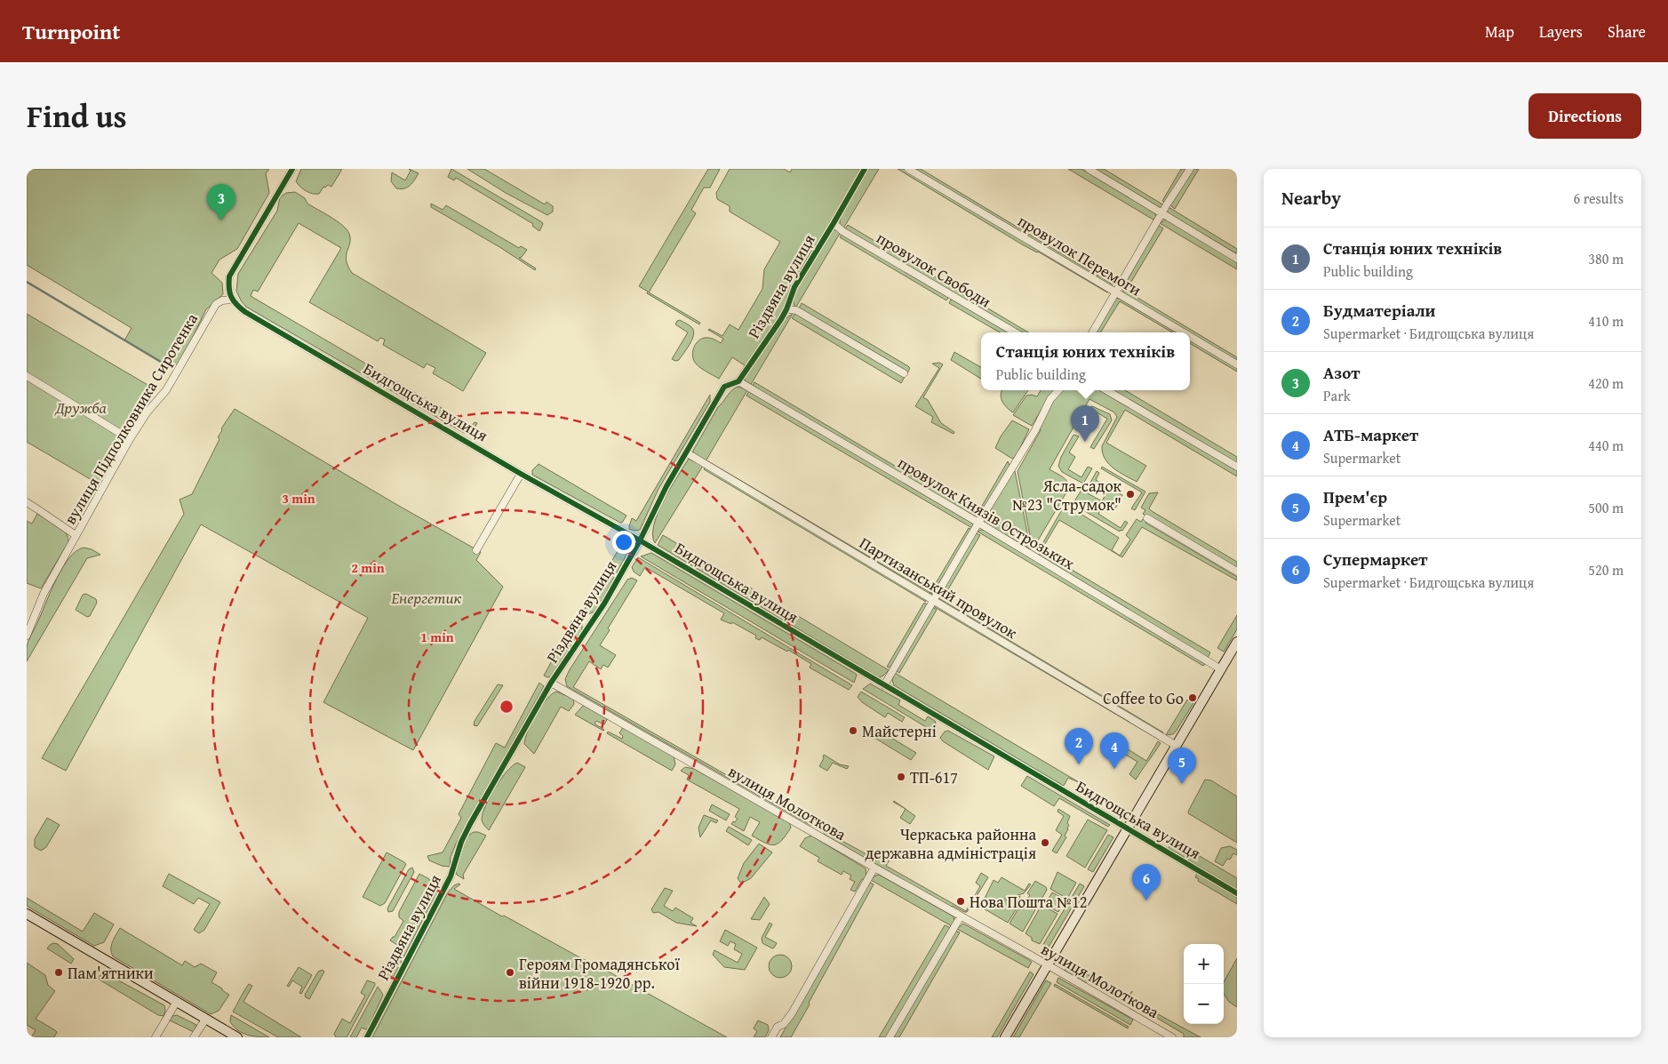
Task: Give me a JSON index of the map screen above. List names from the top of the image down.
{
  "streets": {
    "street": [
      "провулок Перемоги",
      "провулок Свободи",
      "Різдвяна вулиця",
      "Бидгощська вулиця",
      "вулиця Підполковника Сиротенка",
      "провулок Князів Острозьких",
      "Партизанський провулок",
      "вулиця Молоткова"
    ]
  },
  "crossings": [
    ["провулок Свободи", "Різдвяна вулиця"],
    ["Різдвяна вулиця", "Бидгощська вулиця"],
    ["Різдвяна вулиця", "провулок Князів Острозьких"],
    ["Різдвяна вулиця", "Партизанський провулок"],
    ["Різдвяна вулиця", "вулиця Молоткова"],
    ["Бидгощська вулиця", "вулиця Підполковника Сиротенка"]
  ],
  "parks": ["Дружба", "Енергетик"],
  "places": [
    "Ясла-садок №23 \"Струмок\"",
    "Coffee to Go",
    "Майстерні",
    "ТП-617",
    "Черкаська районна державна адміністрація",
    "Нова Пошта №12",
    "Пам'ятники",
    "Героям Громадянської війни 1918-1920 рр."
  ],
  "page": {
    "header": "Turnpoint",
    "nav": ["Map", "Layers", "Share"],
    "title": "Find us",
    "buttons": "Directions",
    "heading": ["Nearby", "6 results"],
    "pins": [
      "3",
      "1",
      "2",
      "4",
      "5",
      "6"
    ],
    "list": [
      {
        "mark": "1",
        "name": "Станція юних техніків",
        "note": "Public building",
        "value": "380 m"
      },
      {
        "mark": "2",
        "name": "Будматеріали",
        "note": "Supermarket · Бидгощська вулиця",
        "value": "410 m"
      },
      {
        "mark": "3",
        "name": "Азот",
        "note": "Park",
        "value": "420 m"
      },
      {
        "mark": "4",
        "name": "АТБ-маркет",
        "note": "Supermarket",
        "value": "440 m"
      },
      {
        "mark": "5",
        "name": "Прем'єр",
        "note": "Supermarket",
        "value": "500 m"
      },
      {
        "mark": "6",
        "name": "Супермаркет",
        "note": "Supermarket · Бидгощська вулиця",
        "value": "520 m"
      }
    ],
    "popup": ["Станція юних техніків", "Public building"],
    "map_buttons": ["+", "−"]
  },
  "rings": ["3 min", "2 min", "1 min"]
}
